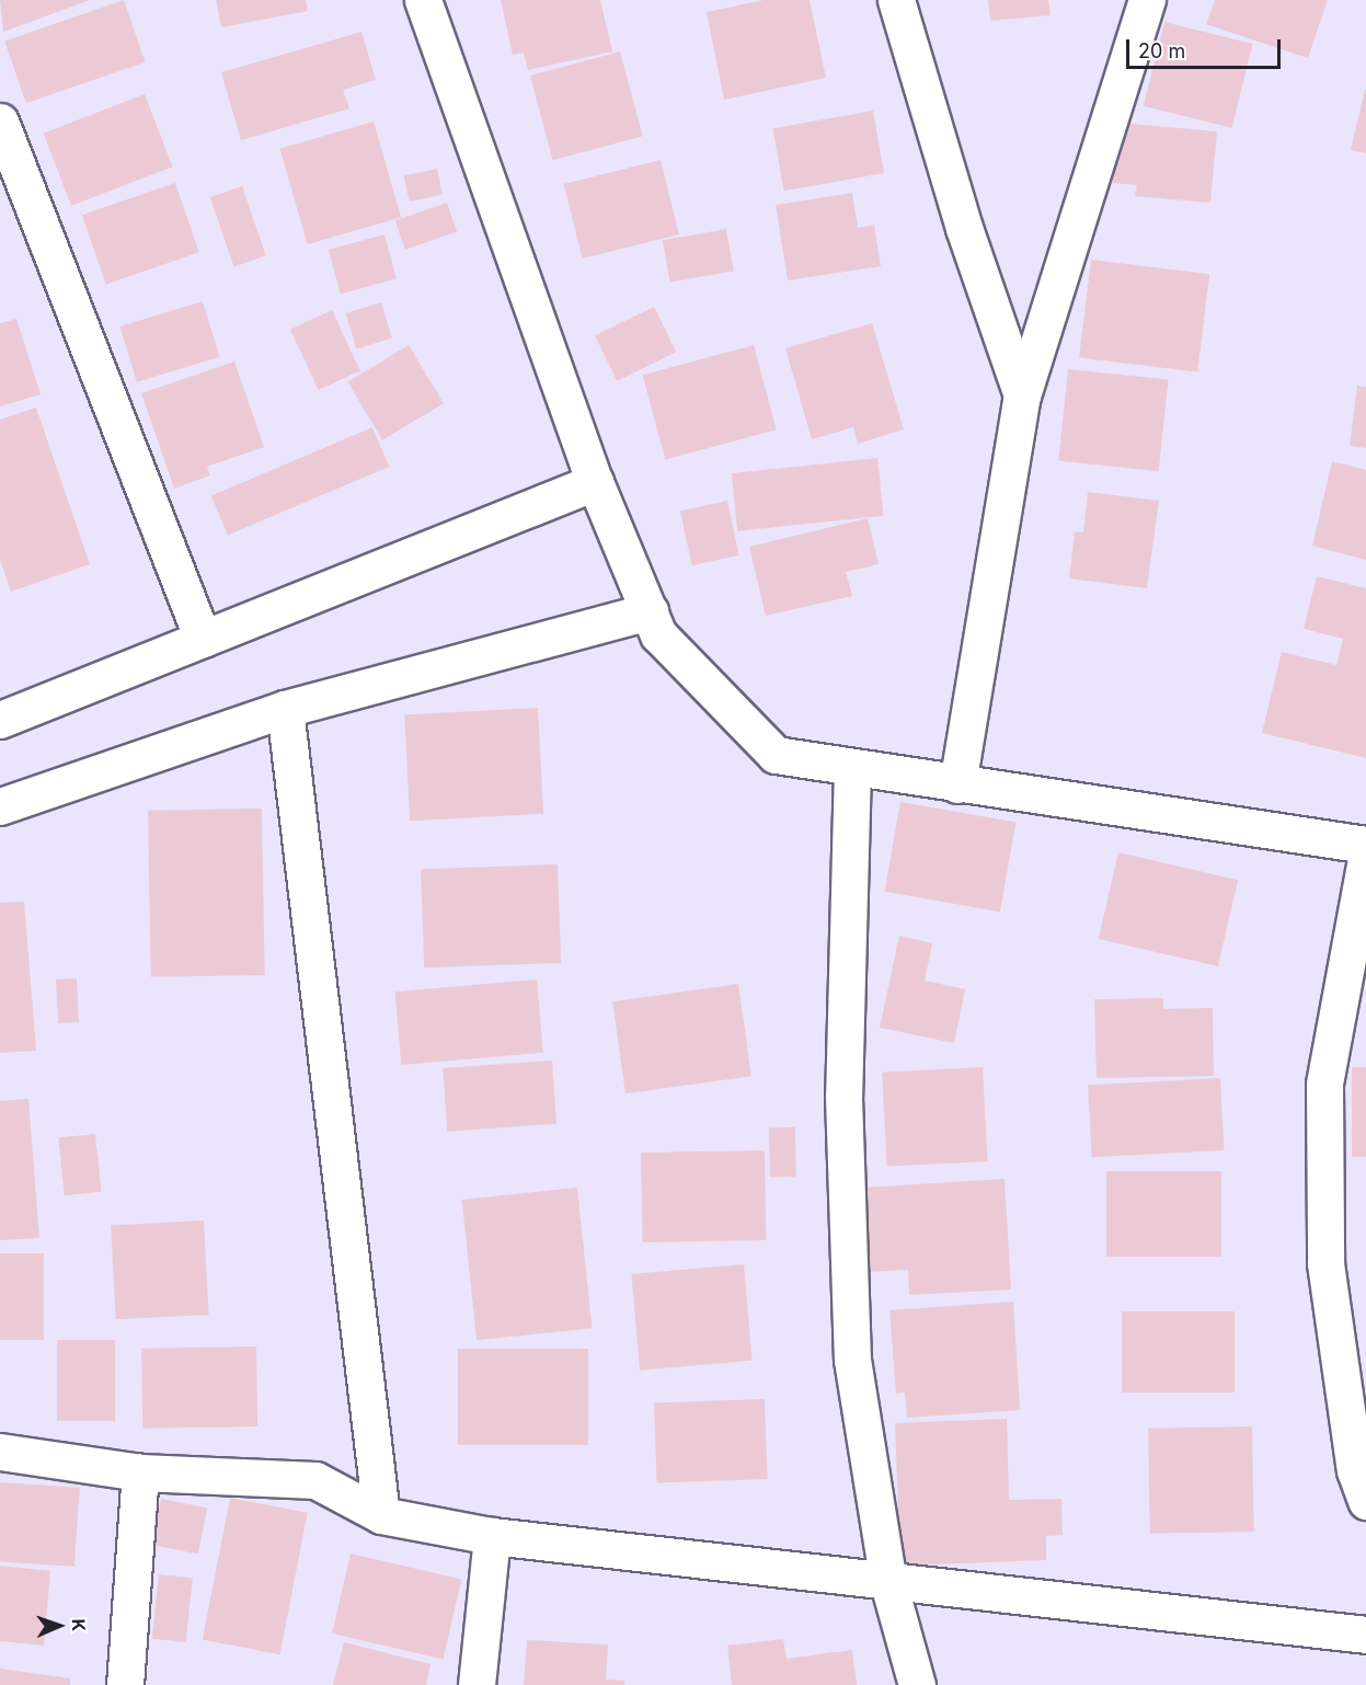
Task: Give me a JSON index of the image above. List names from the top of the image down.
{
  "scale_bar": "20 m",
  "north": "right"
}
